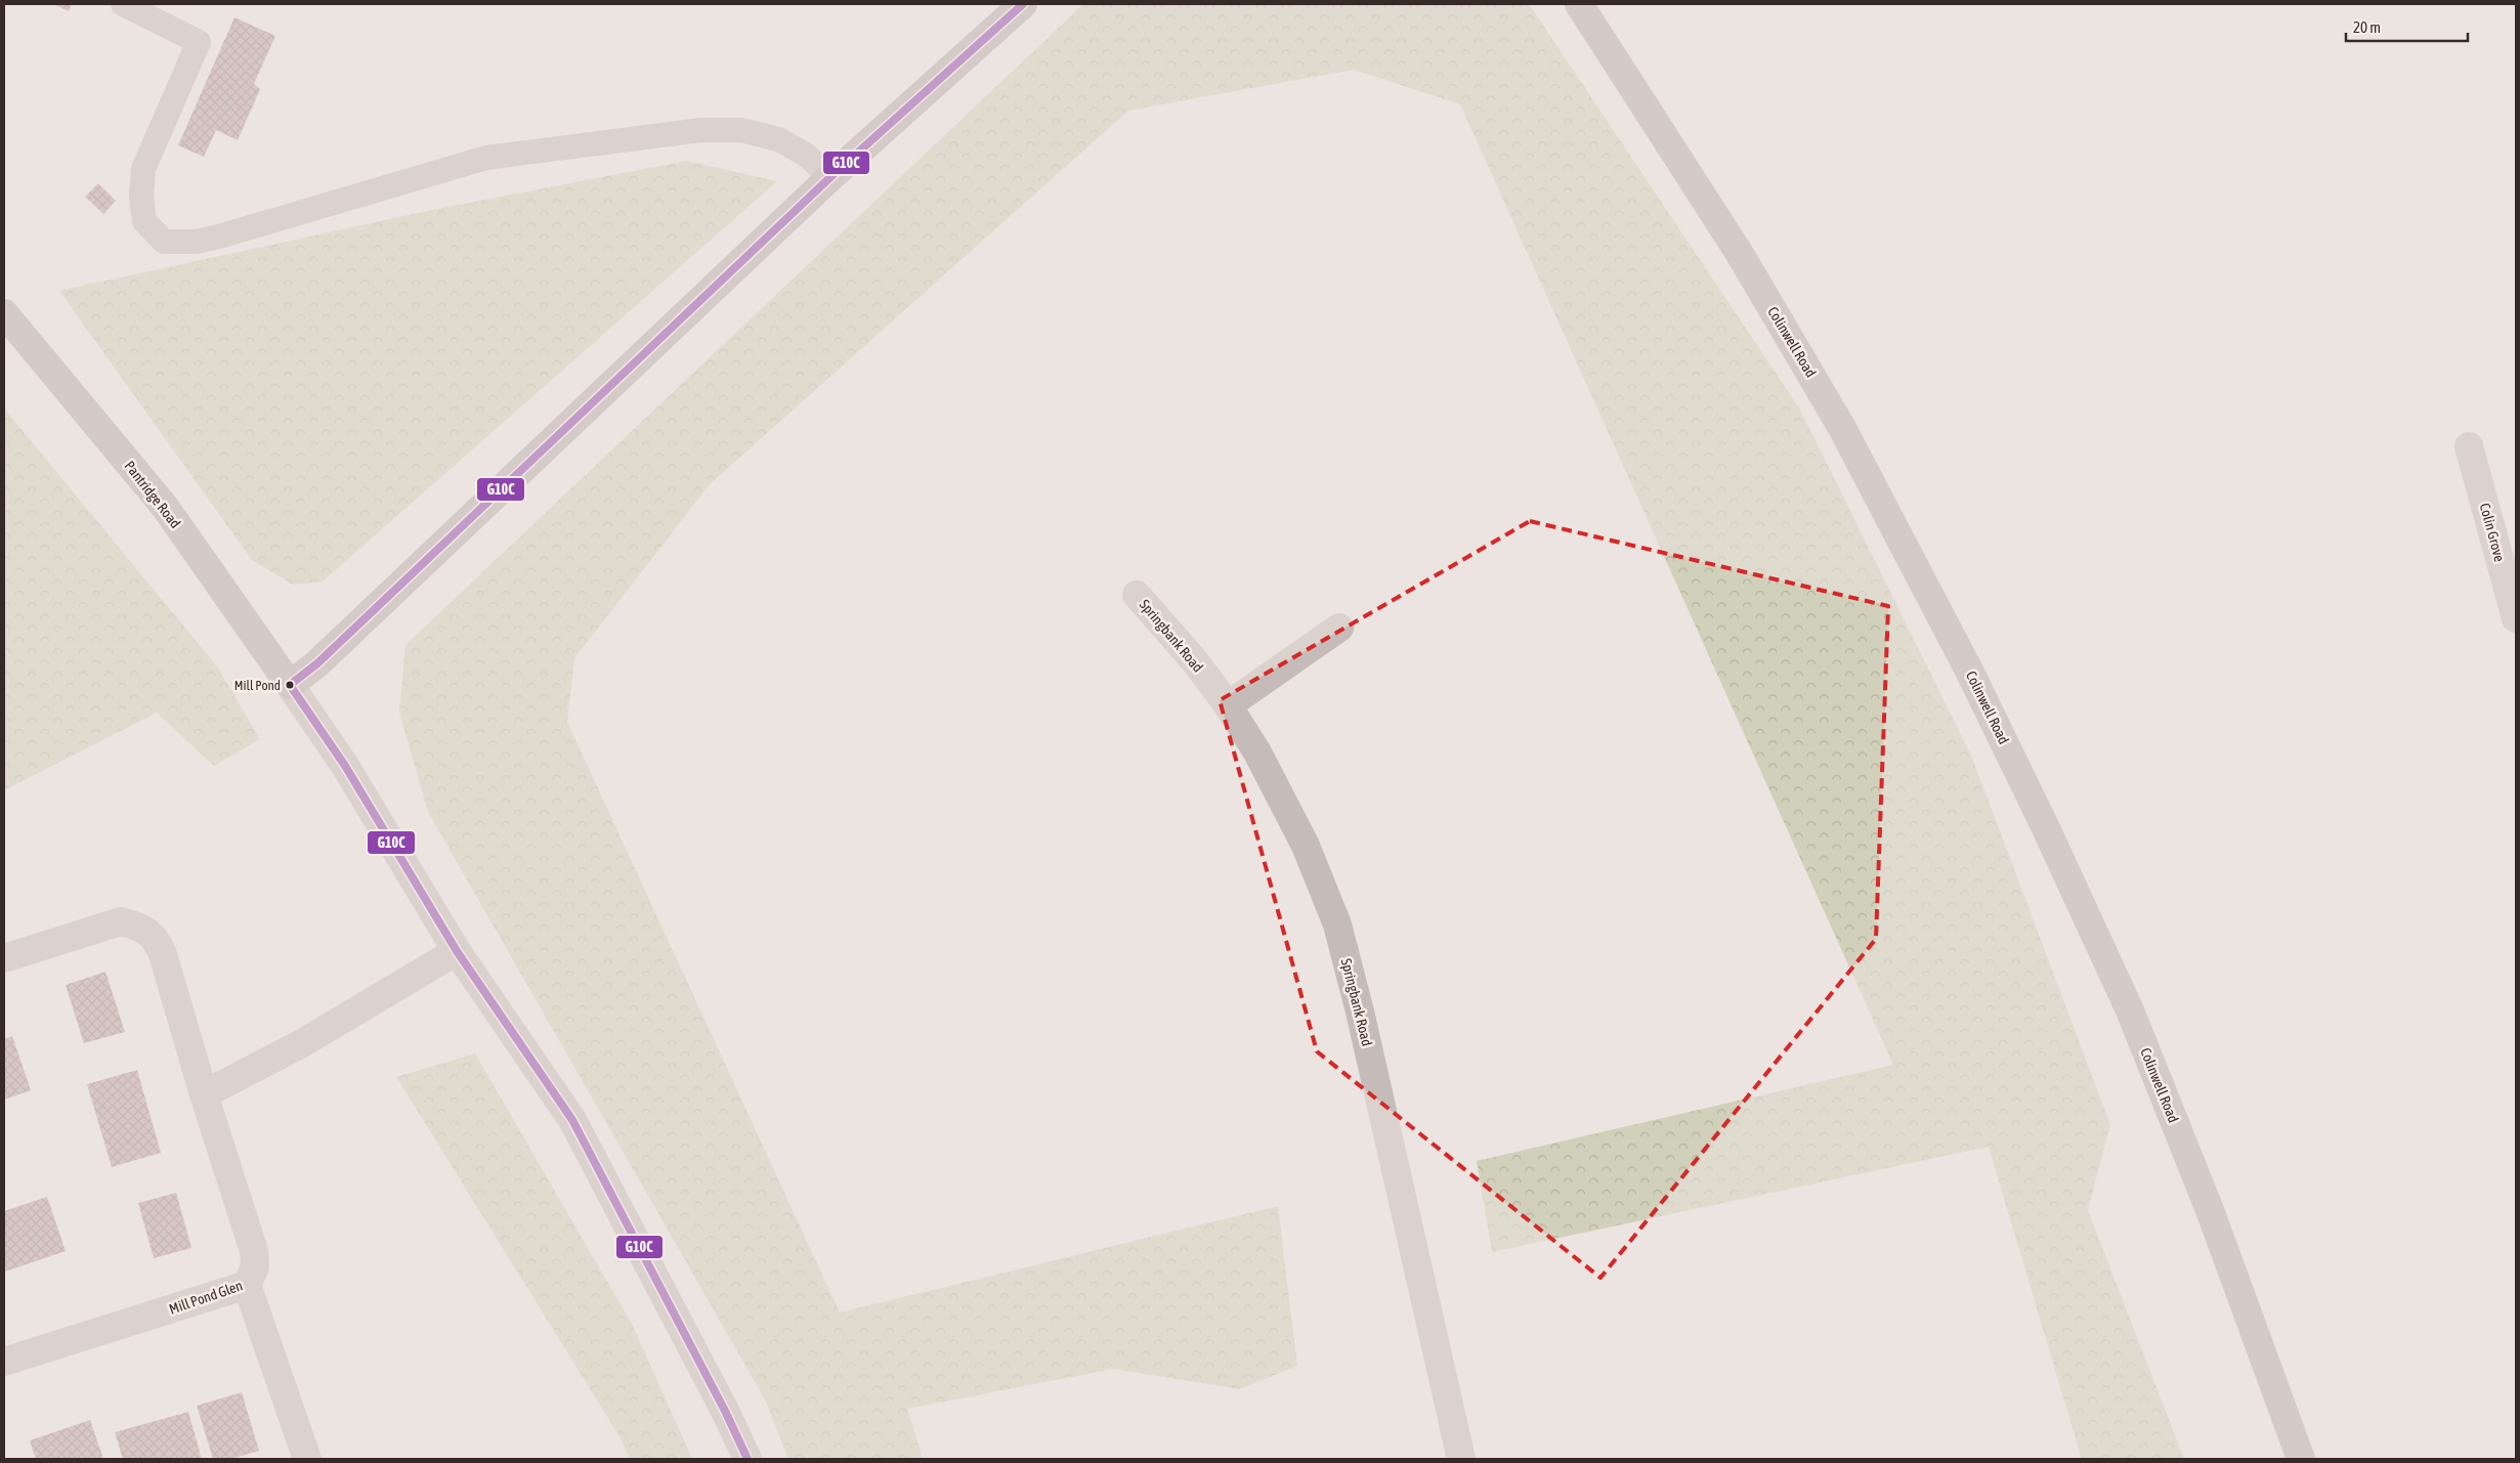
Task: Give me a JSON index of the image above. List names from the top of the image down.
{
  "streets": {
    "street": [
      "Colinwell Road",
      "Pantridge Road",
      "Colin Grove",
      "Springbank Road",
      "Mill Pond Glen"
    ]
  },
  "places": ["Mill Pond"],
  "lines": ["transit line G10C"],
  "scale_bar": "20 m"
}
